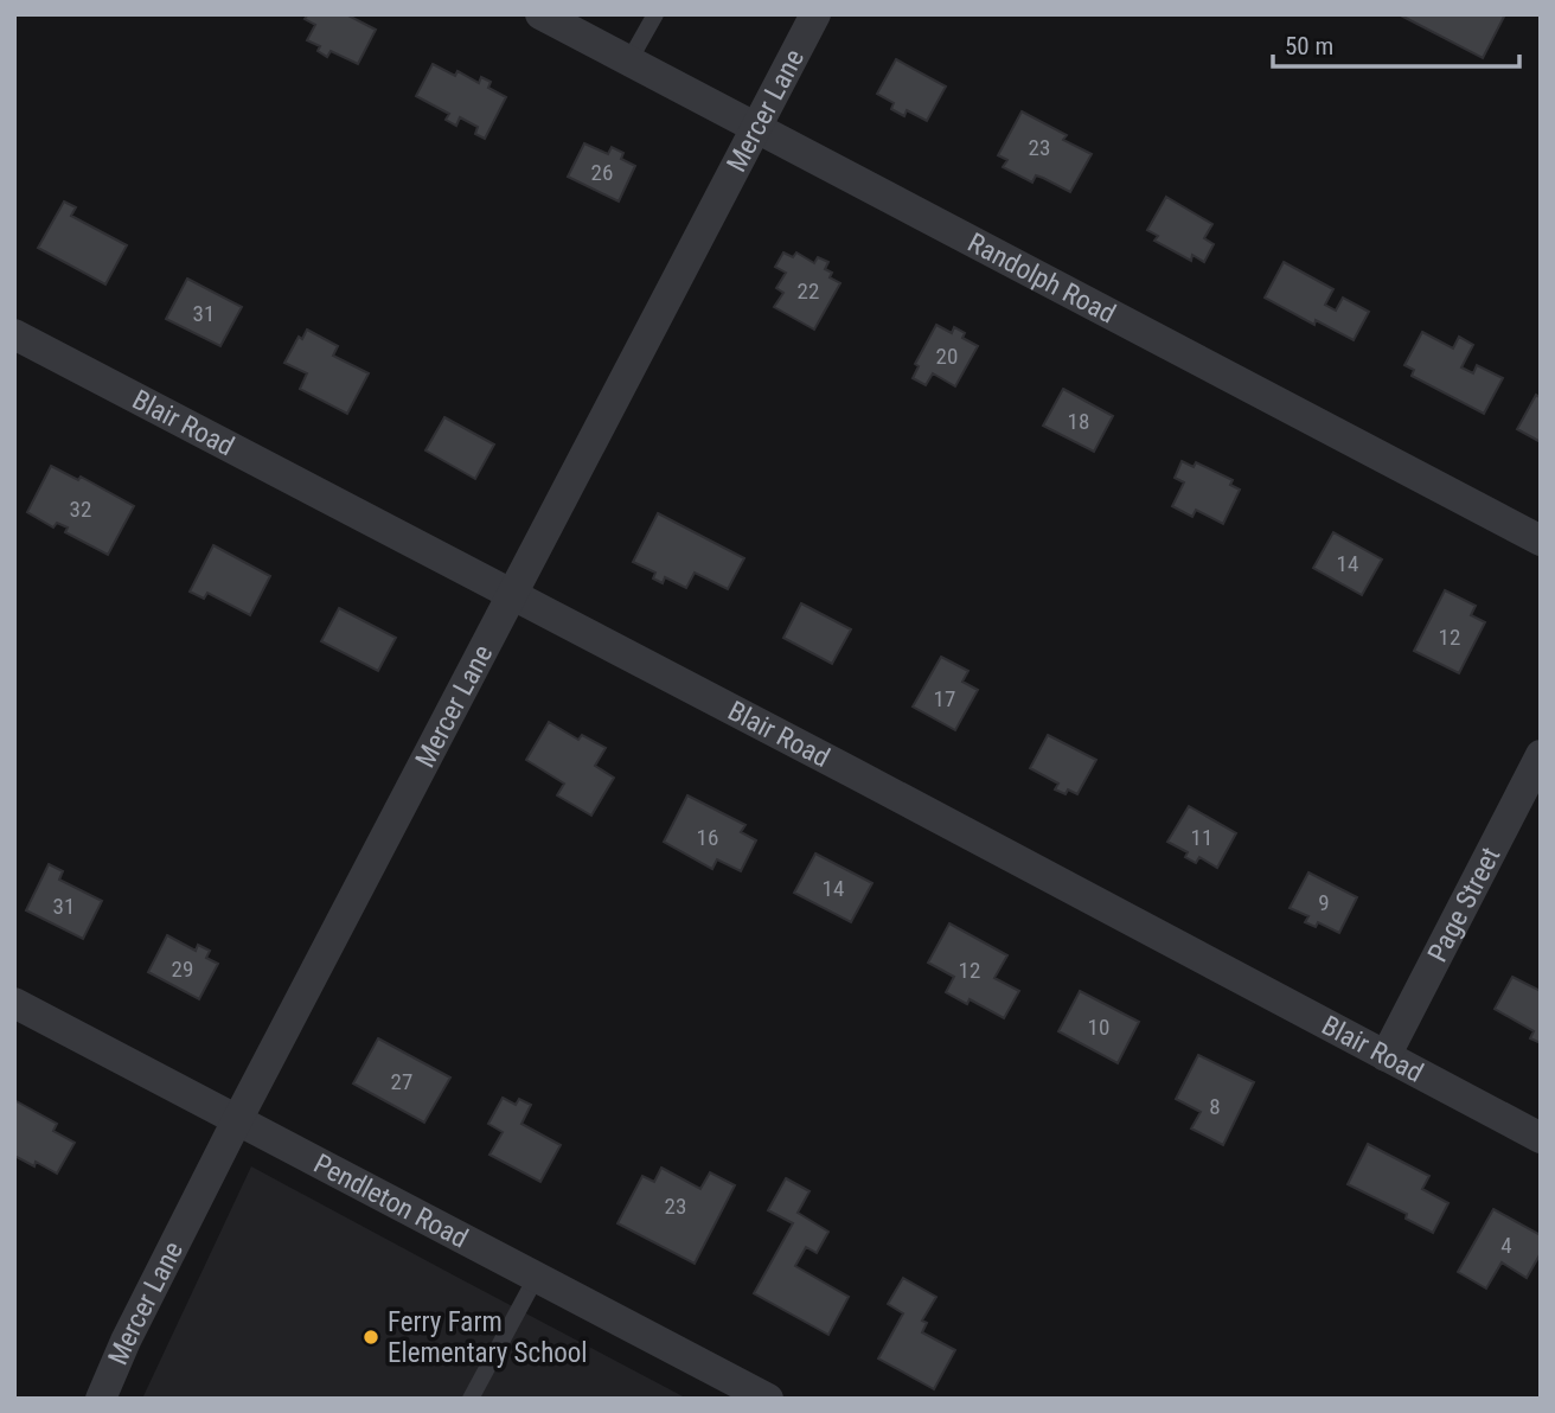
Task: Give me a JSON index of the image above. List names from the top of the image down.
{
  "streets": {
    "street": [
      "Mercer Lane",
      "Randolph Road",
      "Blair Road",
      "Page Street",
      "Pendleton Road"
    ]
  },
  "crossings": [
    ["Mercer Lane", "Randolph Road"],
    ["Mercer Lane", "Blair Road"],
    ["Mercer Lane", "Pendleton Road"],
    ["Blair Road", "Page Street"]
  ],
  "places": ["Ferry Farm Elementary School"],
  "house_numbers": [
    "23",
    "26",
    "22",
    "31",
    "20",
    "18",
    "32",
    "14",
    "12",
    "17",
    "16",
    "11",
    "14",
    "9",
    "31",
    "29",
    "12",
    "10",
    "27",
    "8",
    "23",
    "4"
  ],
  "scale_bar": "50 m"
}
